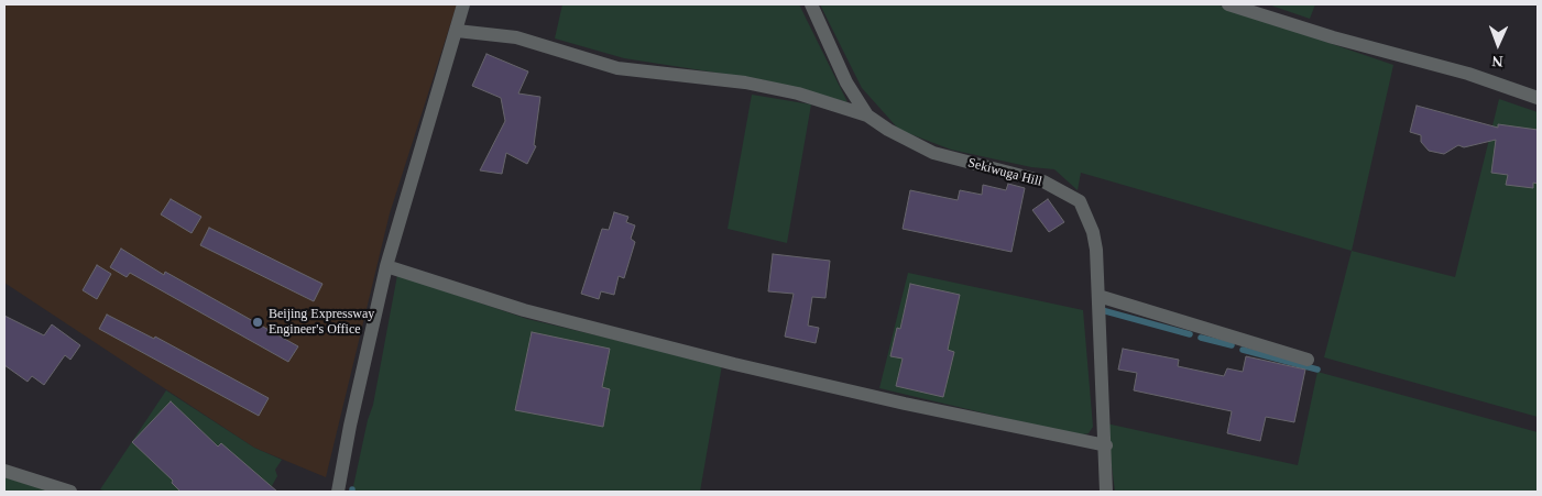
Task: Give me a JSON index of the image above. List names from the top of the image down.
{
  "streets": {
    "street": ["Sekiwuga Hill"]
  },
  "places": ["Beijing Expressway Engineer's Office"],
  "north": "bottom"
}
